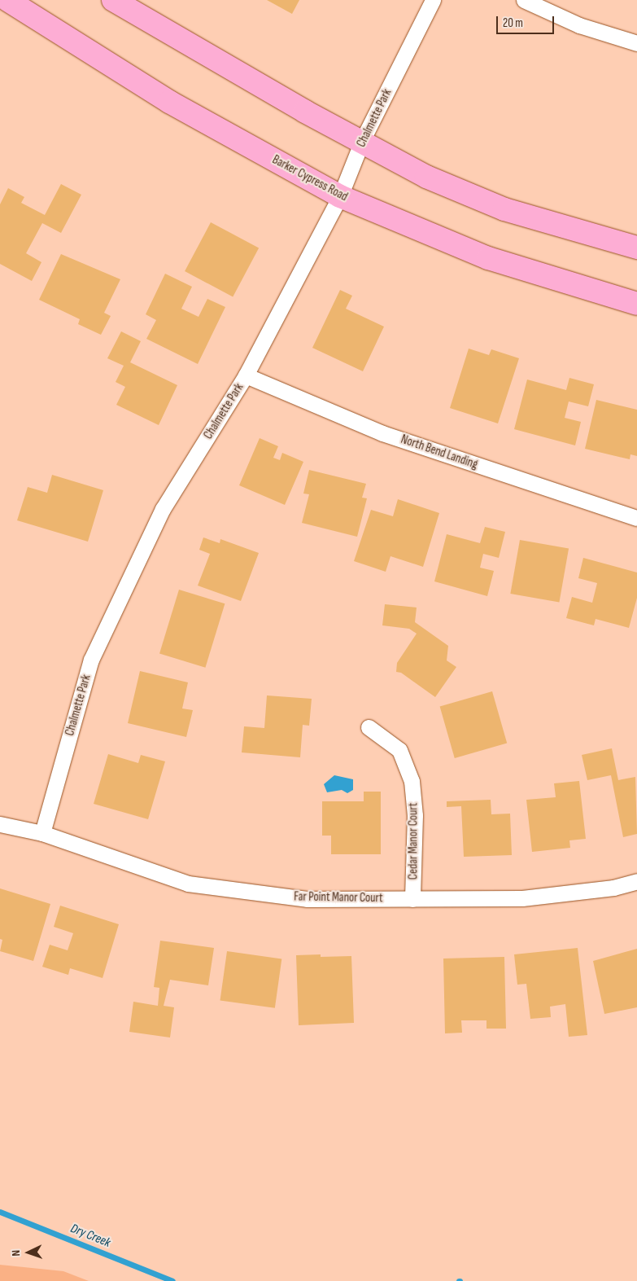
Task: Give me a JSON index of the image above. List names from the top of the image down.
{
  "streets": {
    "main road": ["Barker Cypress Road"],
    "street": [
      "Chalmette Park",
      "North Bend Landing",
      "Cedar Manor Court",
      "Far Point Manor Court"
    ]
  },
  "crossings": [
    ["Chalmette Park", "Barker Cypress Road"],
    ["Chalmette Park", "North Bend Landing"],
    ["Chalmette Park", "Far Point Manor Court"],
    ["Cedar Manor Court", "Far Point Manor Court"]
  ],
  "water": ["Dry Creek"],
  "scale_bar": "20 m",
  "north": "left"
}
